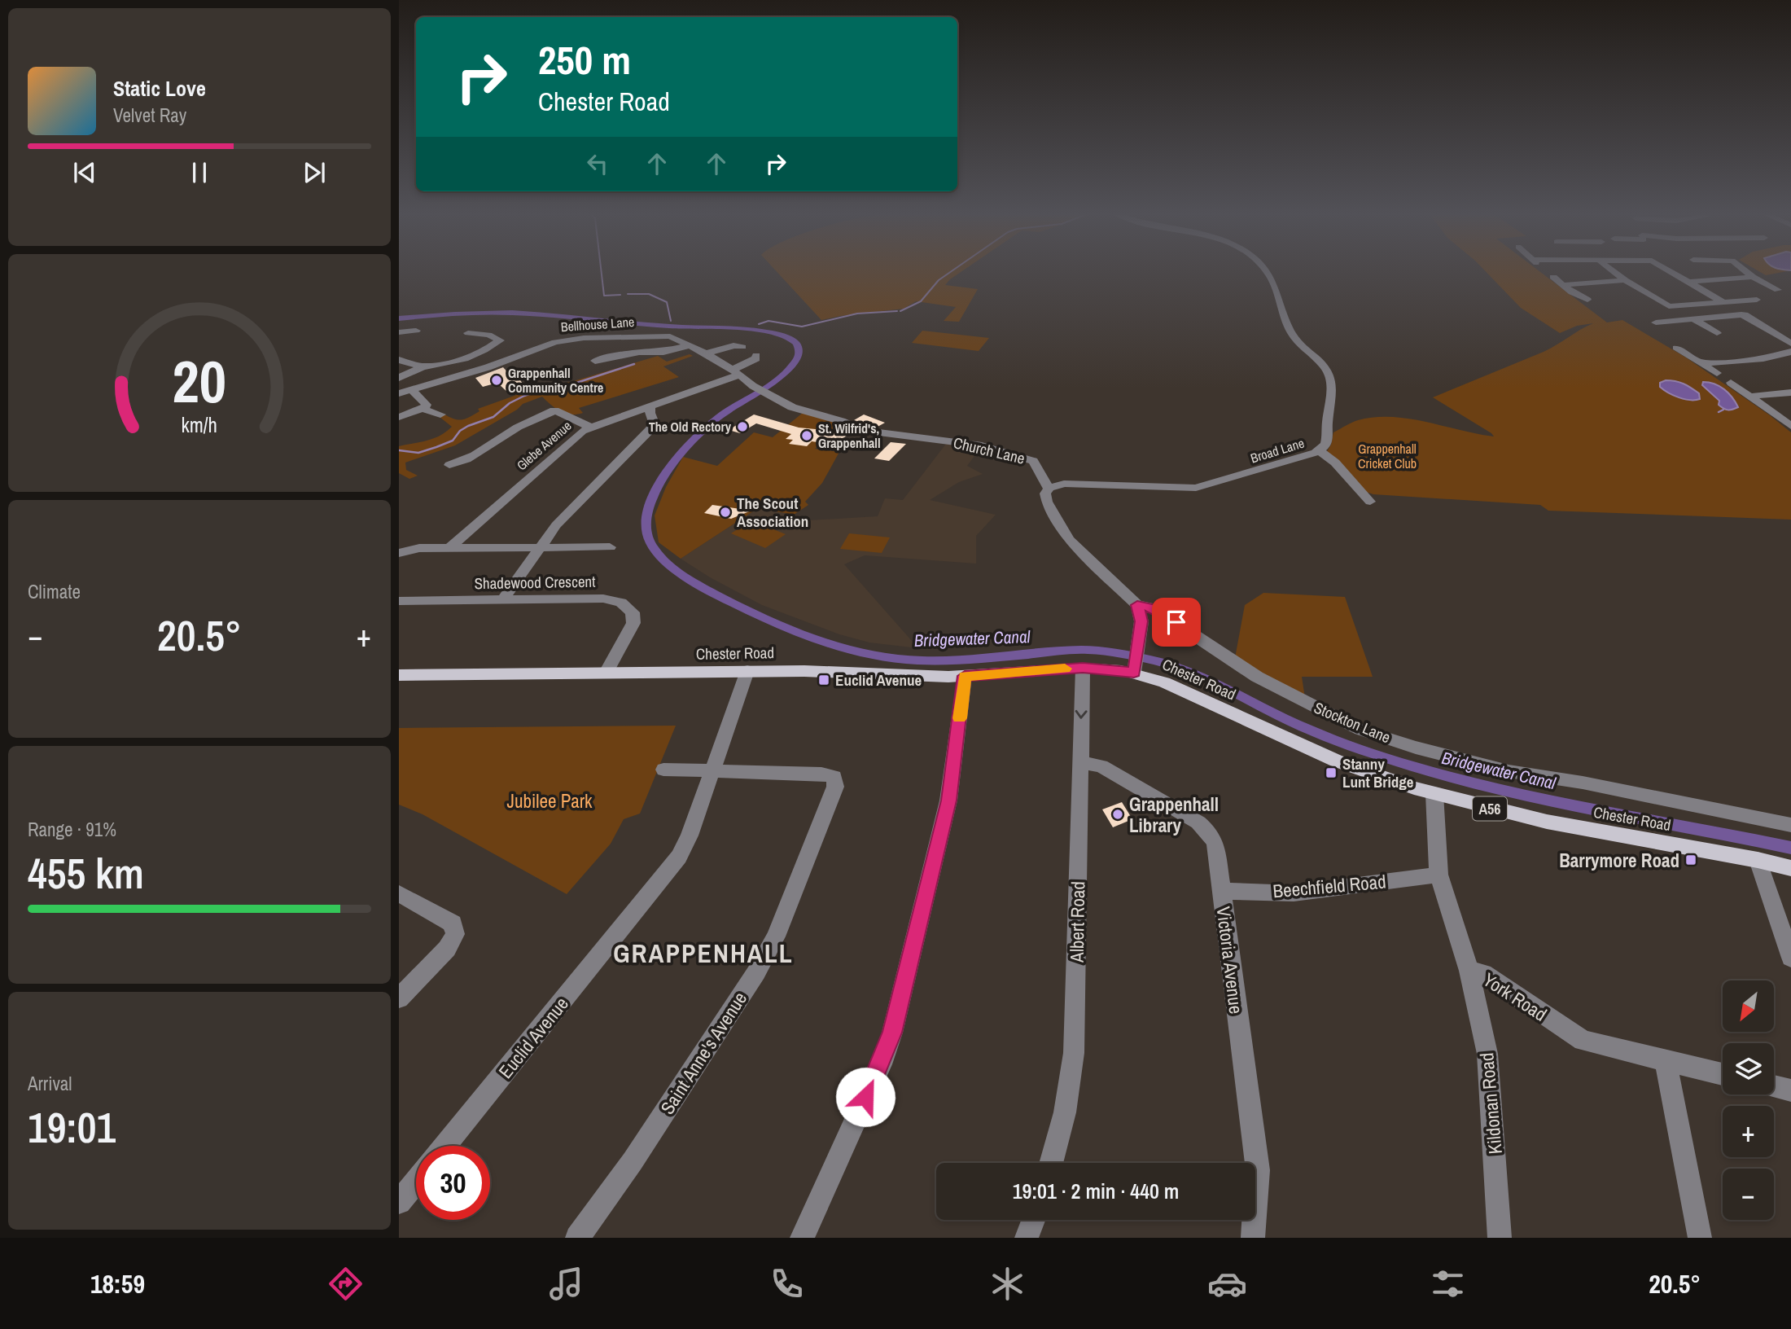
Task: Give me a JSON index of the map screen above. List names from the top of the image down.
{
  "streets": {
    "main road": ["Chester Road", "A56"],
    "street": [
      "Bellhouse Lane",
      "Glebe Avenue",
      "Church Lane",
      "Broad Lane",
      "Shadewood Crescent",
      "Stockton Lane",
      "Beechfield Road",
      "Albert Road",
      "Victoria Avenue",
      "York Road",
      "Euclid Avenue",
      "Saint Anne's Avenue",
      "Kildonan Road"
    ]
  },
  "crossings": [
    ["Bellhouse Lane", "Glebe Avenue"],
    ["Bellhouse Lane", "Church Lane"],
    ["Church Lane", "Broad Lane"],
    ["Church Lane", "Stockton Lane"],
    ["Shadewood Crescent", "Chester Road"],
    ["Chester Road", "Albert Road"],
    ["Chester Road", "York Road"],
    ["Chester Road", "Euclid Avenue"],
    ["Beechfield Road", "Victoria Avenue"],
    ["Beechfield Road", "York Road"],
    ["Albert Road", "Victoria Avenue"],
    ["York Road", "Kildonan Road"],
    ["Euclid Avenue", "Saint Anne's Avenue"]
  ],
  "districts": ["GRAPPENHALL"],
  "water": ["Bridgewater Canal"],
  "parks": ["Grappenhall Cricket Club", "Jubilee Park"],
  "places": {
    "other": [
      "Grappenhall Community Centre",
      "The Old Rectory",
      "St. Wilfrid's, Grappenhall",
      "The Scout Association",
      "Grappenhall Library"
    ],
    "transit": ["Euclid Avenue", "Stanny Lunt Bridge", "Barrymore Road"]
  },
  "north": "bottom left",
  "page": {
    "turn": ["250 m", "Chester Road"],
    "song": ["Static Love", "Velvet Ray"],
    "tile": [
      "Climate",
      ["Range · 91%", "455 km"],
      ["Arrival", "19:01"]
    ],
    "heat": ["−", "20.5°", "+"],
    "map_buttons": ["+", "−"],
    "limit": "30",
    "trip": "19:01 · 2 min · 440 m",
    "tabs": ["18:59", "20.5°"],
    "gauge": ["20", "km/h"]
  }
}
